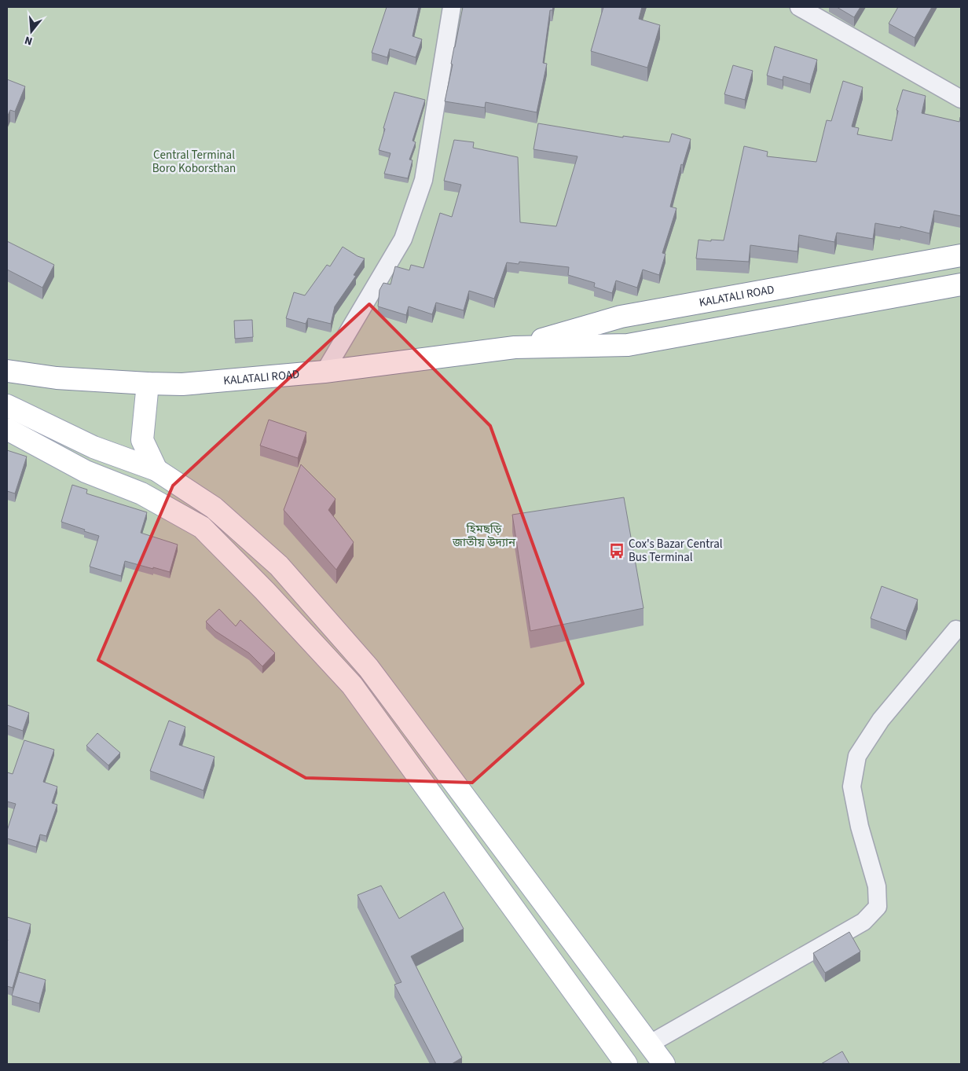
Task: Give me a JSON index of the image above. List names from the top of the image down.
{
  "streets": {
    "main road": ["KALATALI ROAD"]
  },
  "parks": ["Central Terminal Boro Koborsthan", "হিমছড়ি জাতীয় উদ্যান"],
  "places": {
    "bus stop": ["Cox's Bazar Central Bus Terminal"]
  },
  "north": "bottom"
}
